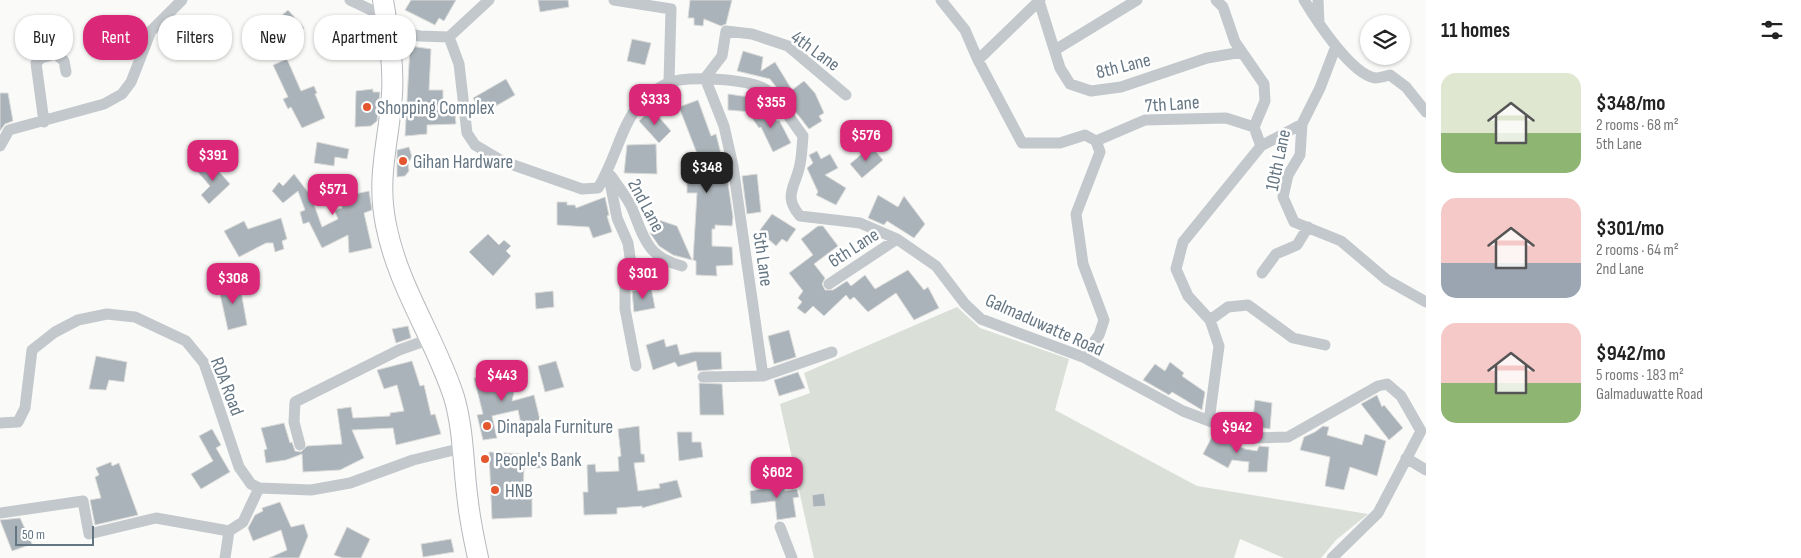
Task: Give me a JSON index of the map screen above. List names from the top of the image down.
{
  "streets": {
    "street": [
      "4th Lane",
      "8th Lane",
      "7th Lane",
      "10th Lane",
      "2nd Lane",
      "6th Lane",
      "5th Lane",
      "Galmaduwatte Road",
      "RDA Road"
    ]
  },
  "crossings": [
    ["4th Lane", "5th Lane"],
    ["4th Lane", "Galmaduwatte Road"],
    ["2nd Lane", "Galmaduwatte Road"],
    ["6th Lane", "Galmaduwatte Road"],
    ["5th Lane", "Galmaduwatte Road"]
  ],
  "places": [
    "Shopping Complex",
    "Gihan Hardware",
    "Dinapala Furniture",
    "People's Bank",
    "HNB"
  ],
  "scale_bar": "50 m",
  "page": {
    "heading": "11 homes",
    "chip": [
      "Buy",
      "Rent",
      "Filters",
      "New",
      "Apartment"
    ],
    "list": [
      {
        "name": "$348/mo",
        "note": "2 rooms · 68 m² · 5th Lane"
      },
      {
        "name": "$301/mo",
        "note": "2 rooms · 64 m² · 2nd Lane"
      },
      {
        "name": "$942/mo",
        "note": "5 rooms · 183 m² · Galmaduwatte Road"
      }
    ],
    "price": [
      "$333",
      "$355",
      "$576",
      "$391",
      "$348",
      "$571",
      "$301",
      "$308",
      "$443",
      "$942",
      "$602"
    ],
    "scale": "50 m"
  }
}
